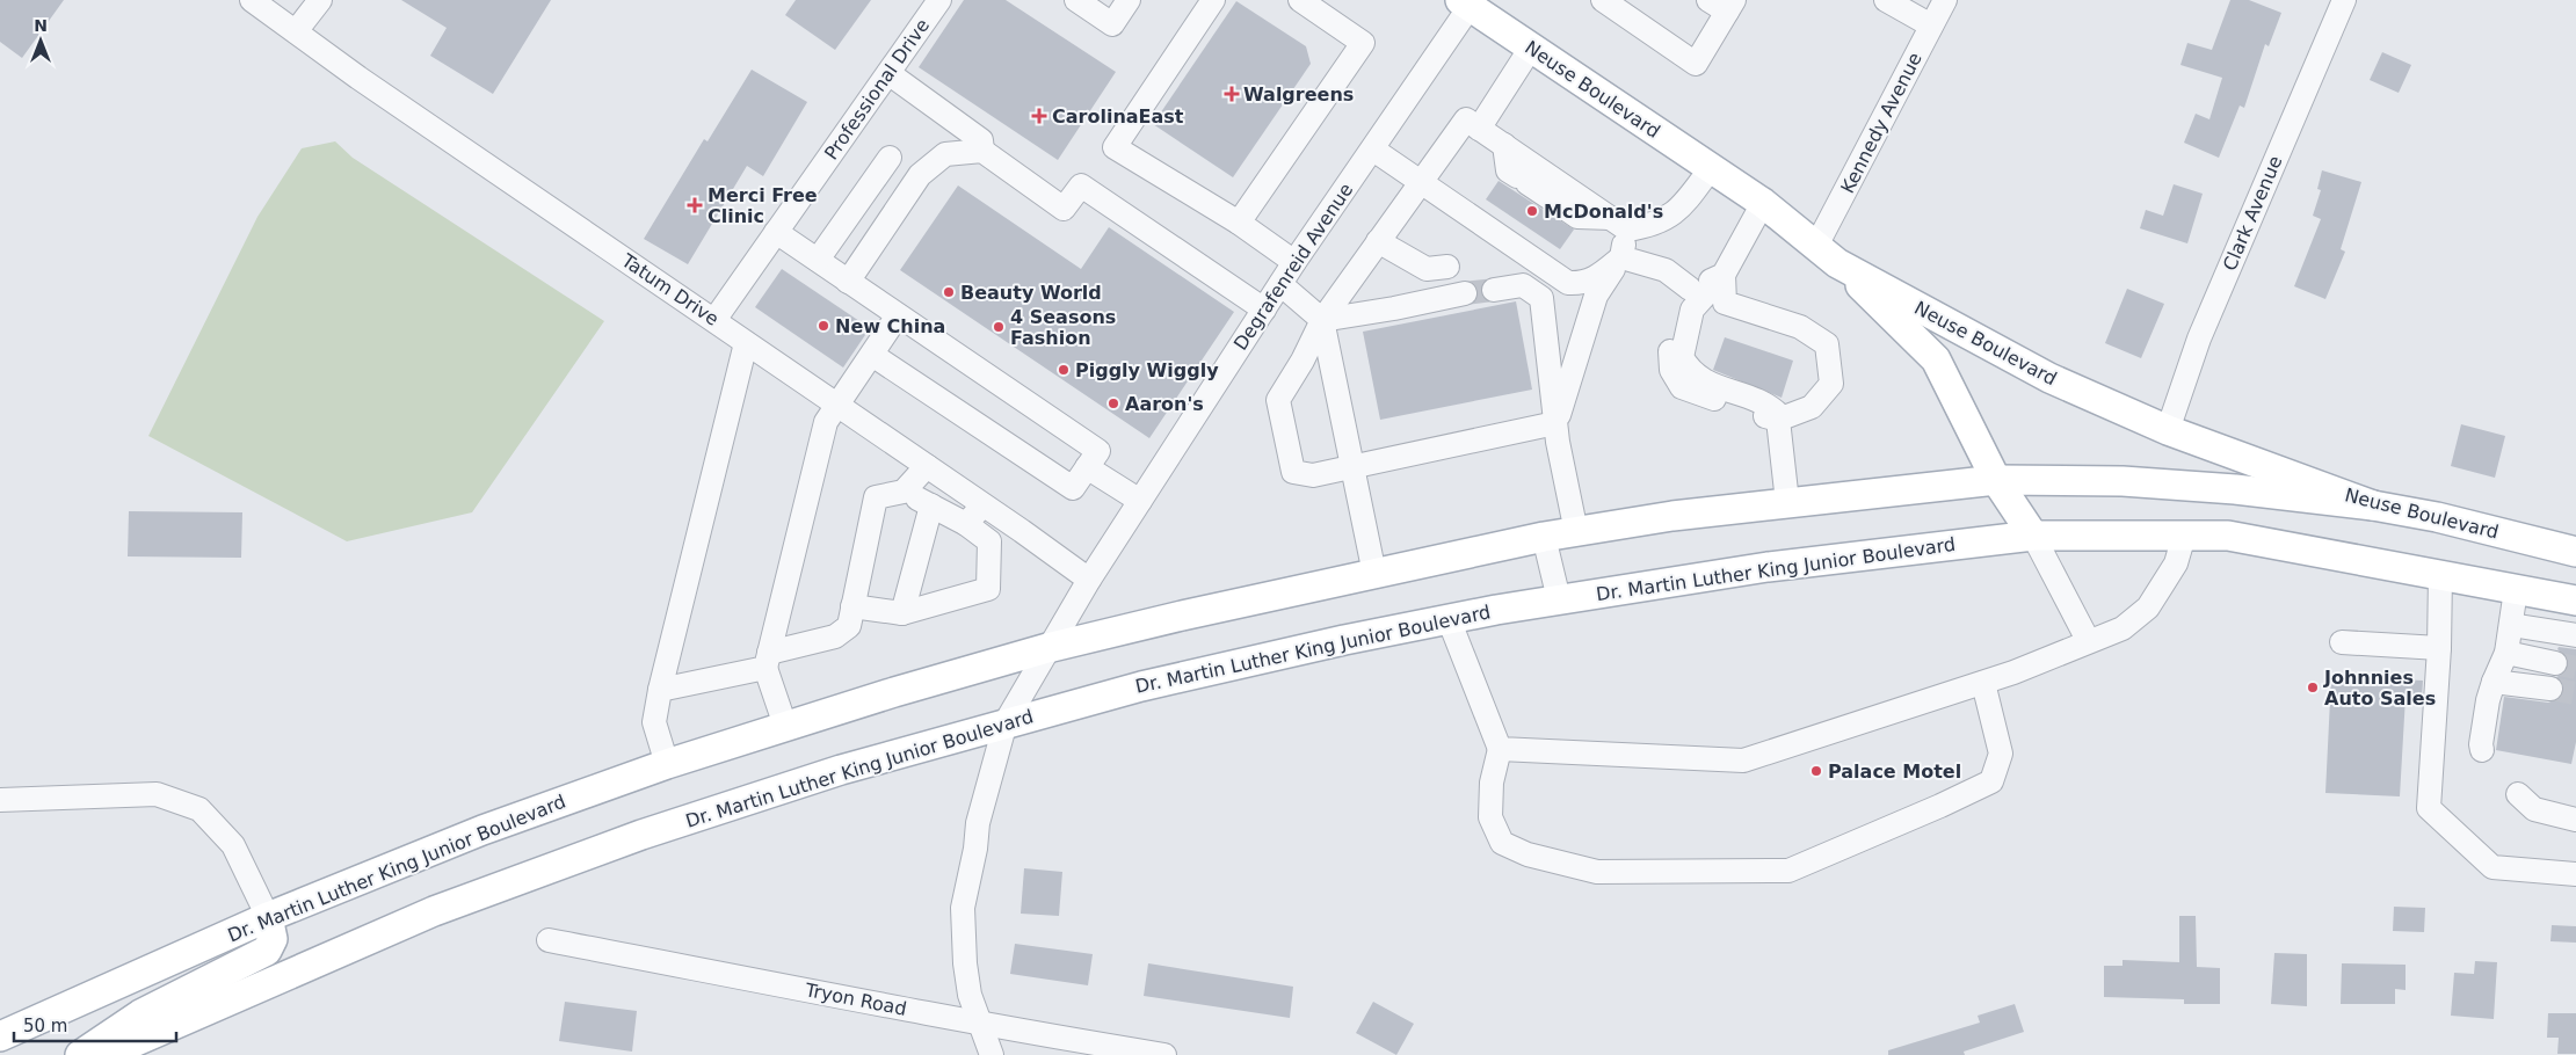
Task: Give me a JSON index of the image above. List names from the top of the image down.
{
  "streets": {
    "main road": ["Neuse Boulevard", "Dr. Martin Luther King Junior Boulevard"],
    "street": [
      "Professional Drive",
      "Kennedy Avenue",
      "Clark Avenue",
      "Degrafenreid Avenue",
      "Tatum Drive",
      "Tryon Road"
    ]
  },
  "crossings": [
    ["Professional Drive", "Tatum Drive"],
    ["Neuse Boulevard", "Kennedy Avenue"],
    ["Neuse Boulevard", "Clark Avenue"],
    ["Neuse Boulevard", "Degrafenreid Avenue"],
    ["Neuse Boulevard", "Dr. Martin Luther King Junior Boulevard"],
    ["Degrafenreid Avenue", "Tatum Drive"],
    ["Degrafenreid Avenue", "Dr. Martin Luther King Junior Boulevard"],
    ["Degrafenreid Avenue", "Tryon Road"]
  ],
  "places": {
    "health": ["Walgreens", "CarolinaEast", "Merci Free Clinic"],
    "other": [
      "McDonald's",
      "Beauty World",
      "New China",
      "4 Seasons Fashion",
      "Piggly Wiggly",
      "Aaron's",
      "Johnnies Auto Sales",
      "Palace Motel"
    ]
  },
  "scale_bar": "50 m",
  "north": "top"
}
